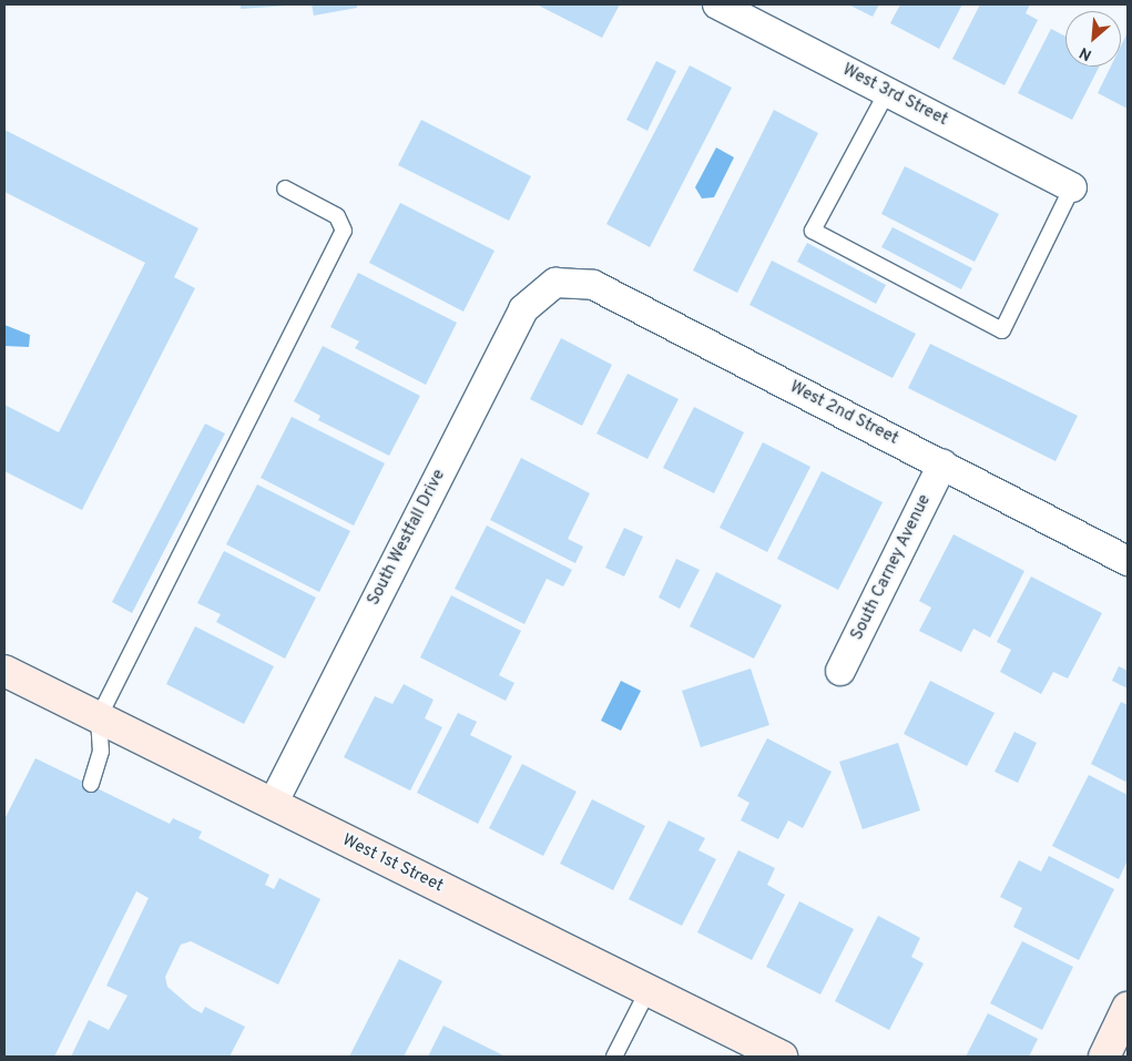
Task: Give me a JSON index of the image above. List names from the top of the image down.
{
  "streets": {
    "street": [
      "West 3rd Street",
      "West 2nd Street",
      "South Westfall Drive",
      "South Carney Avenue",
      "West 1st Street"
    ]
  },
  "crossings": [
    ["West 2nd Street", "South Westfall Drive"],
    ["West 2nd Street", "South Carney Avenue"],
    ["South Westfall Drive", "West 1st Street"]
  ],
  "north": "bottom left"
}
